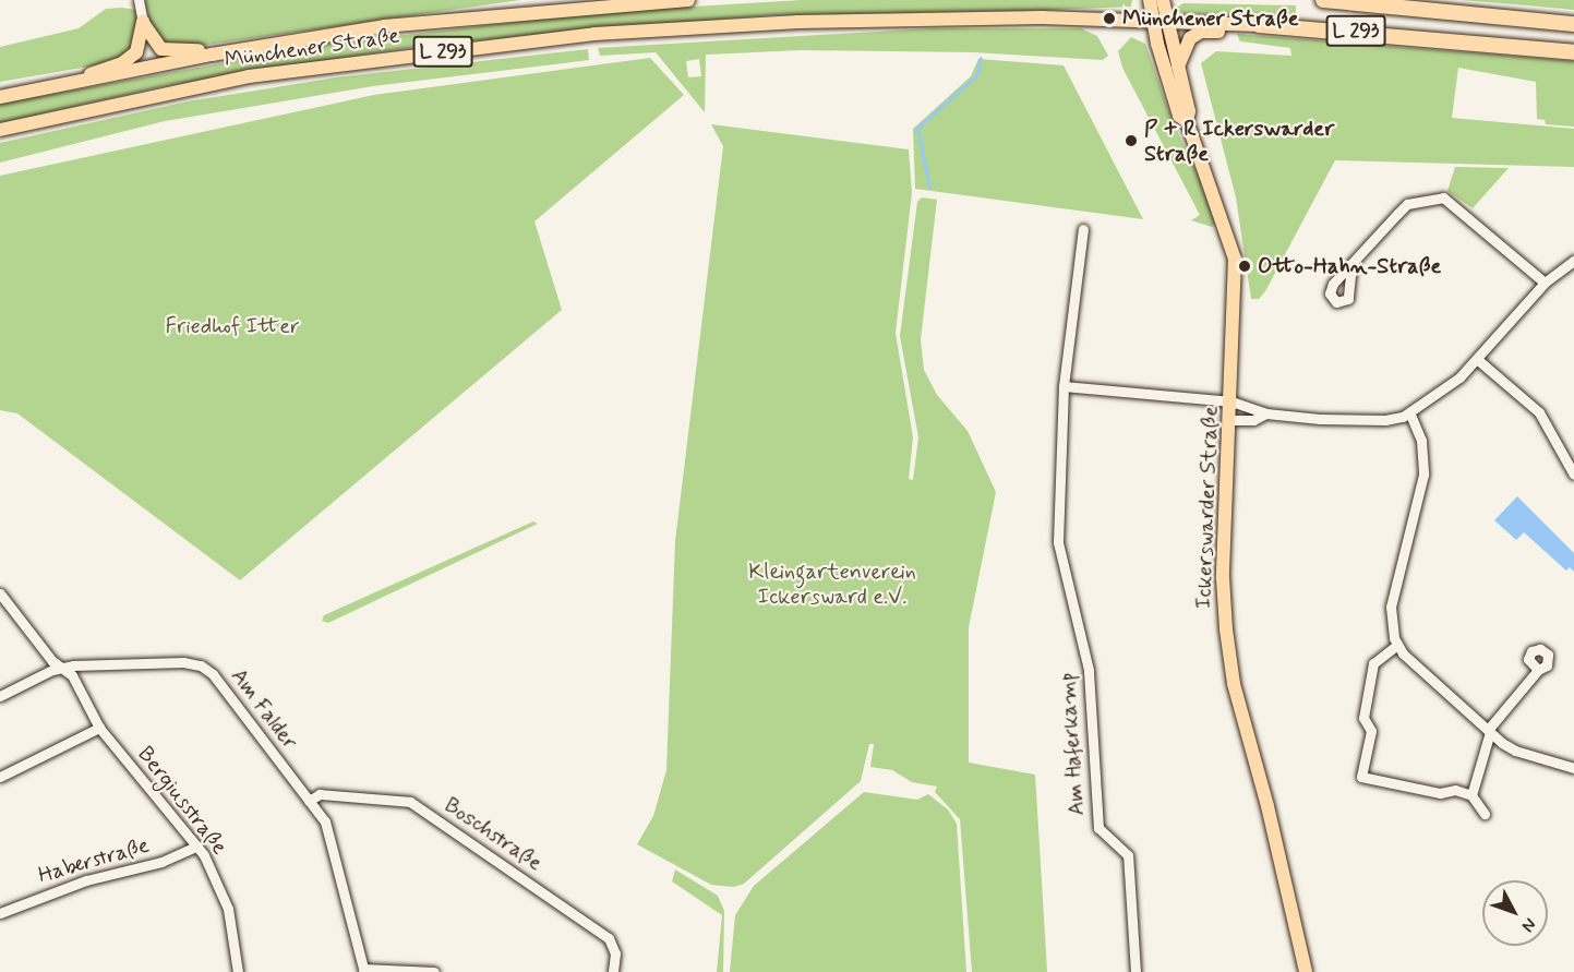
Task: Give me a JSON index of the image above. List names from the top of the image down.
{
  "streets": {
    "highway": ["L 293", "Münchener Straße"],
    "main road": ["Ickerswarder Straße"],
    "street": [
      "Am Falder",
      "Am Haferkamp",
      "Bergiusstraße",
      "Boschstraße",
      "Haberstraße"
    ]
  },
  "crossings": [
    ["Münchener Straße", "Ickerswarder Straße"],
    ["Am Falder", "Bergiusstraße"],
    ["Am Falder", "Boschstraße"],
    ["Bergiusstraße", "Haberstraße"]
  ],
  "parks": ["Friedhof Itter", "Kleingartenverein Ickersward e.V."],
  "places": ["Münchener Straße", "P + R Ickerswarder Straße", "Otto-Hahn-Straße"],
  "north": "bottom right"
}
